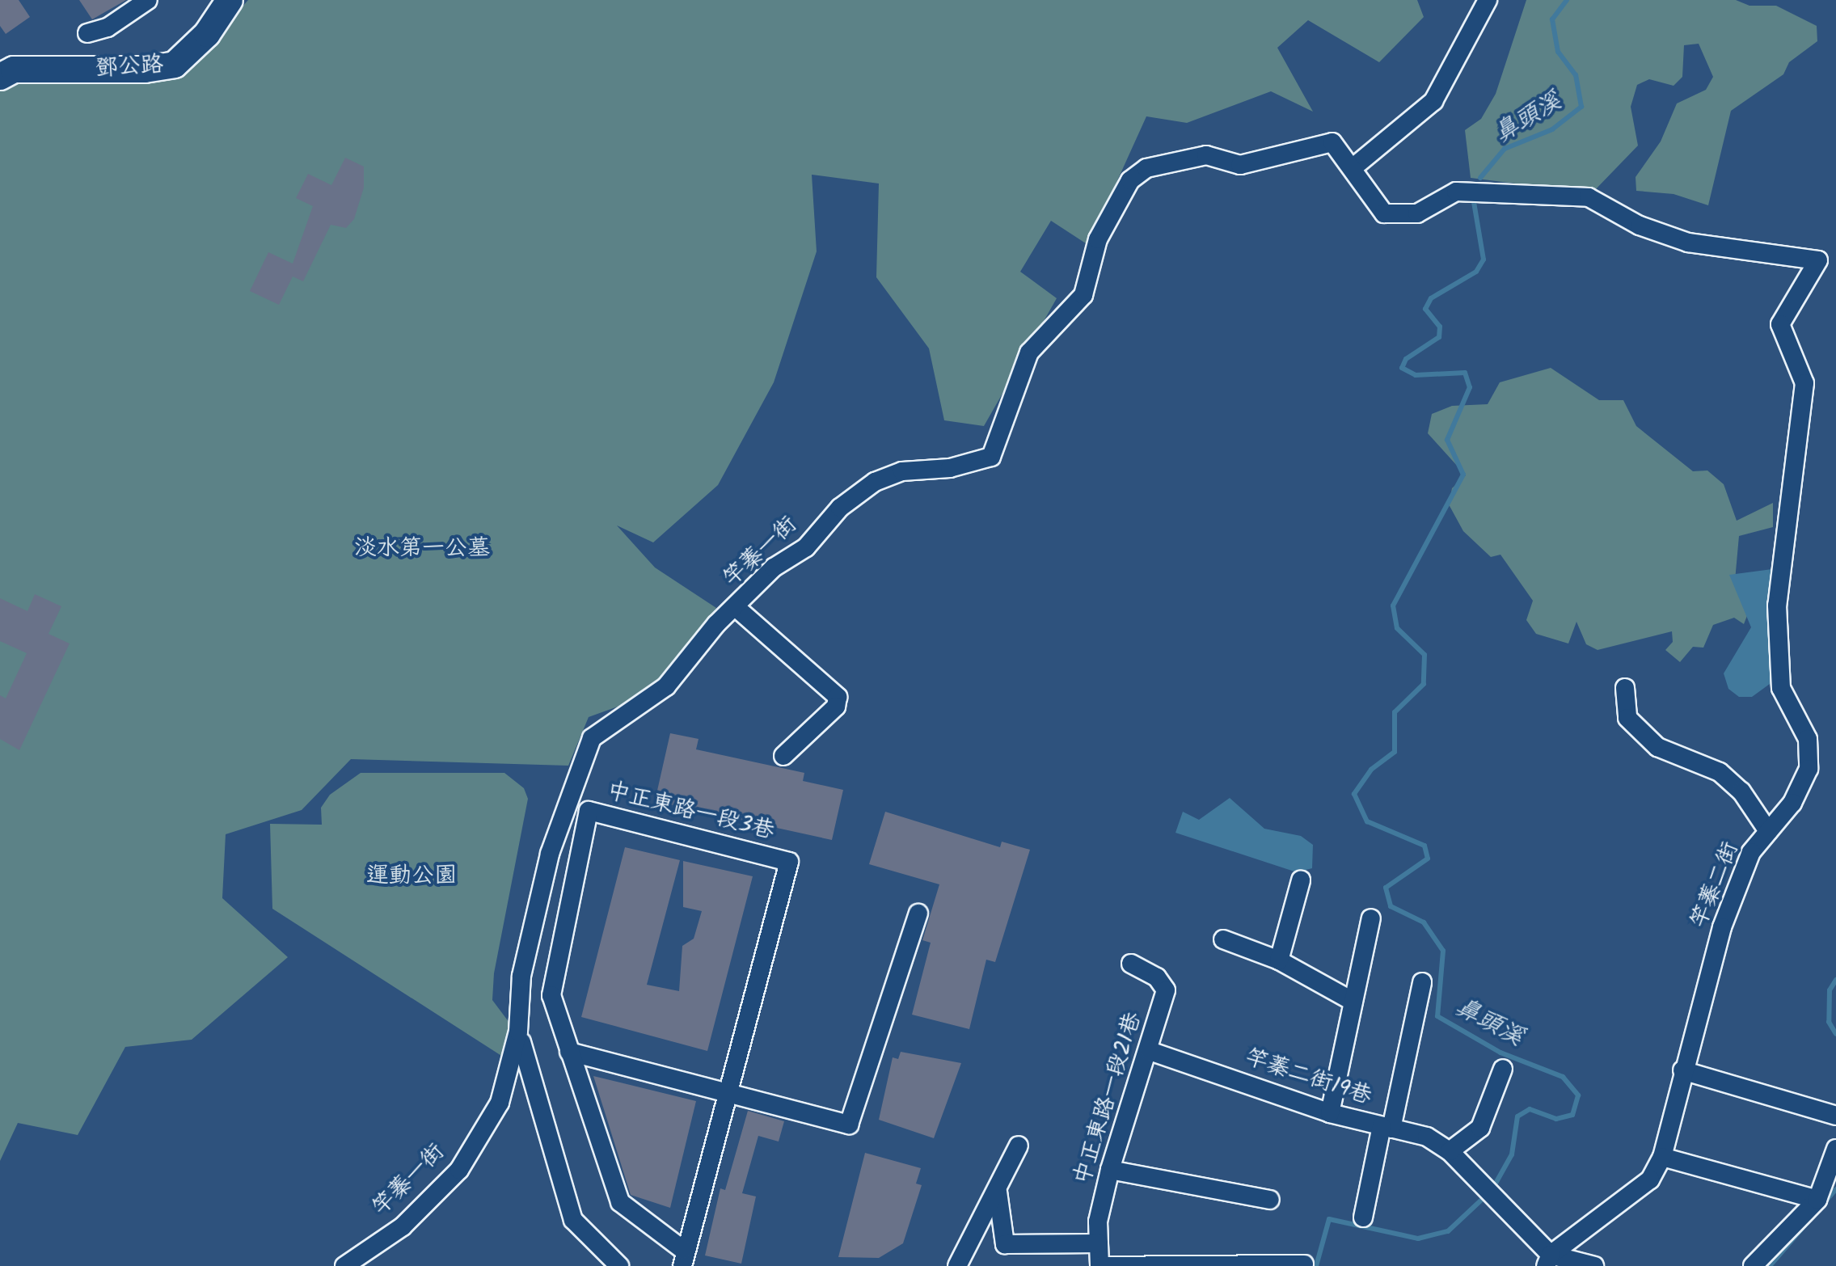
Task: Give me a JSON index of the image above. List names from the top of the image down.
{
  "streets": {
    "street": [
      "鄧公路",
      "竿蓁一街",
      "中正東路一段3巷",
      "竿蓁二街",
      "竿蓁二街19巷",
      "中正東路一段21巷"
    ]
  },
  "crossings": [
    ["竿蓁一街", "竿蓁二街"],
    ["竿蓁二街", "竿蓁二街19巷"],
    ["竿蓁二街19巷", "中正東路一段21巷"]
  ],
  "water": ["鼻頭溪"],
  "parks": ["淡水第一公墓", "運動公園"]
}
